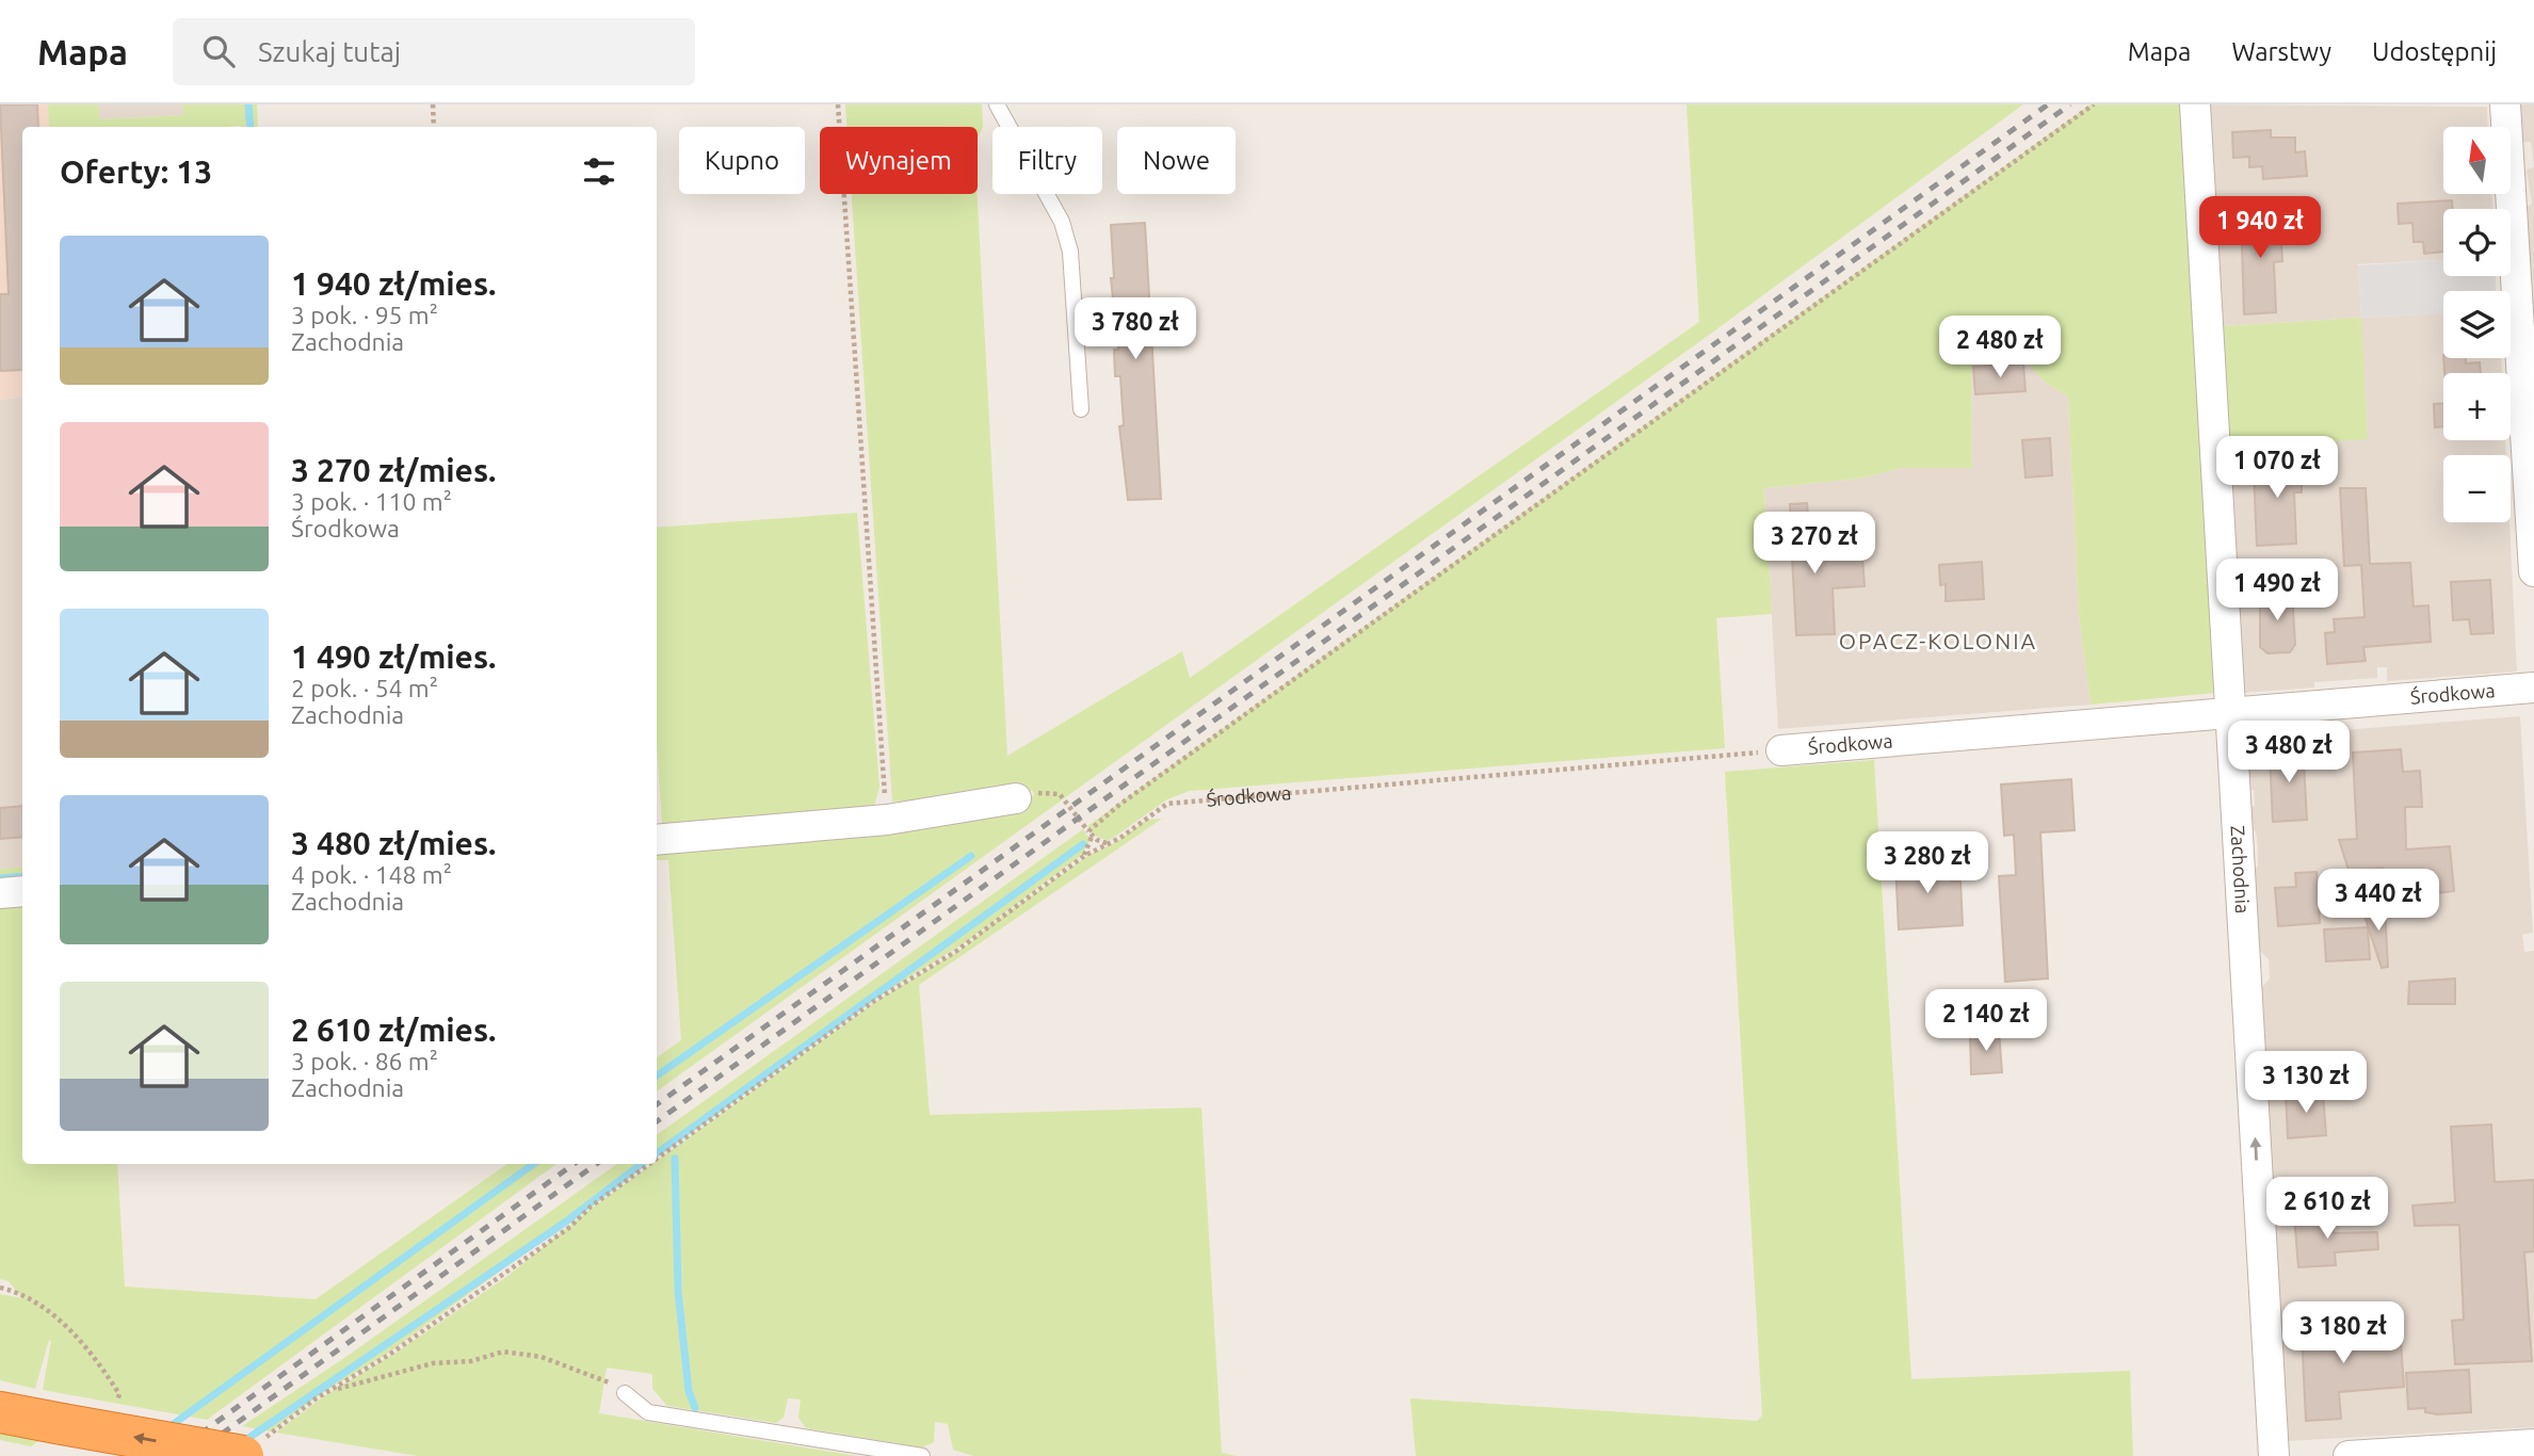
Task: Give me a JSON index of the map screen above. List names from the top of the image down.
{
  "streets": {
    "street": ["Środkowa", "Zachodnia"]
  },
  "crossings": [
    ["Środkowa", "Zachodnia"]
  ],
  "one_way": ["Zachodnia"],
  "districts": ["OPACZ-KOLONIA"],
  "north": "top",
  "page": {
    "header": "Mapa",
    "search": "Szukaj tutaj",
    "nav": ["Mapa", "Warstwy", "Udostępnij"],
    "map_buttons": ["+", "−"],
    "chip": [
      "Kupno",
      "Wynajem",
      "Filtry",
      "Nowe"
    ],
    "heading": "Oferty: 13",
    "price": [
      "1 940 zł",
      "3 780 zł",
      "2 480 zł",
      "1 070 zł",
      "3 270 zł",
      "1 490 zł",
      "3 480 zł",
      "3 280 zł",
      "3 440 zł",
      "2 140 zł",
      "3 130 zł",
      "2 610 zł",
      "3 180 zł"
    ],
    "list": [
      {
        "name": "1 940 zł/mies.",
        "note": "3 pok. · 95 m² · Zachodnia"
      },
      {
        "name": "3 270 zł/mies.",
        "note": "3 pok. · 110 m² · Środkowa"
      },
      {
        "name": "1 490 zł/mies.",
        "note": "2 pok. · 54 m² · Zachodnia"
      },
      {
        "name": "3 480 zł/mies.",
        "note": "4 pok. · 148 m² · Zachodnia"
      },
      {
        "name": "2 610 zł/mies.",
        "note": "3 pok. · 86 m² · Zachodnia"
      }
    ]
  }
}
